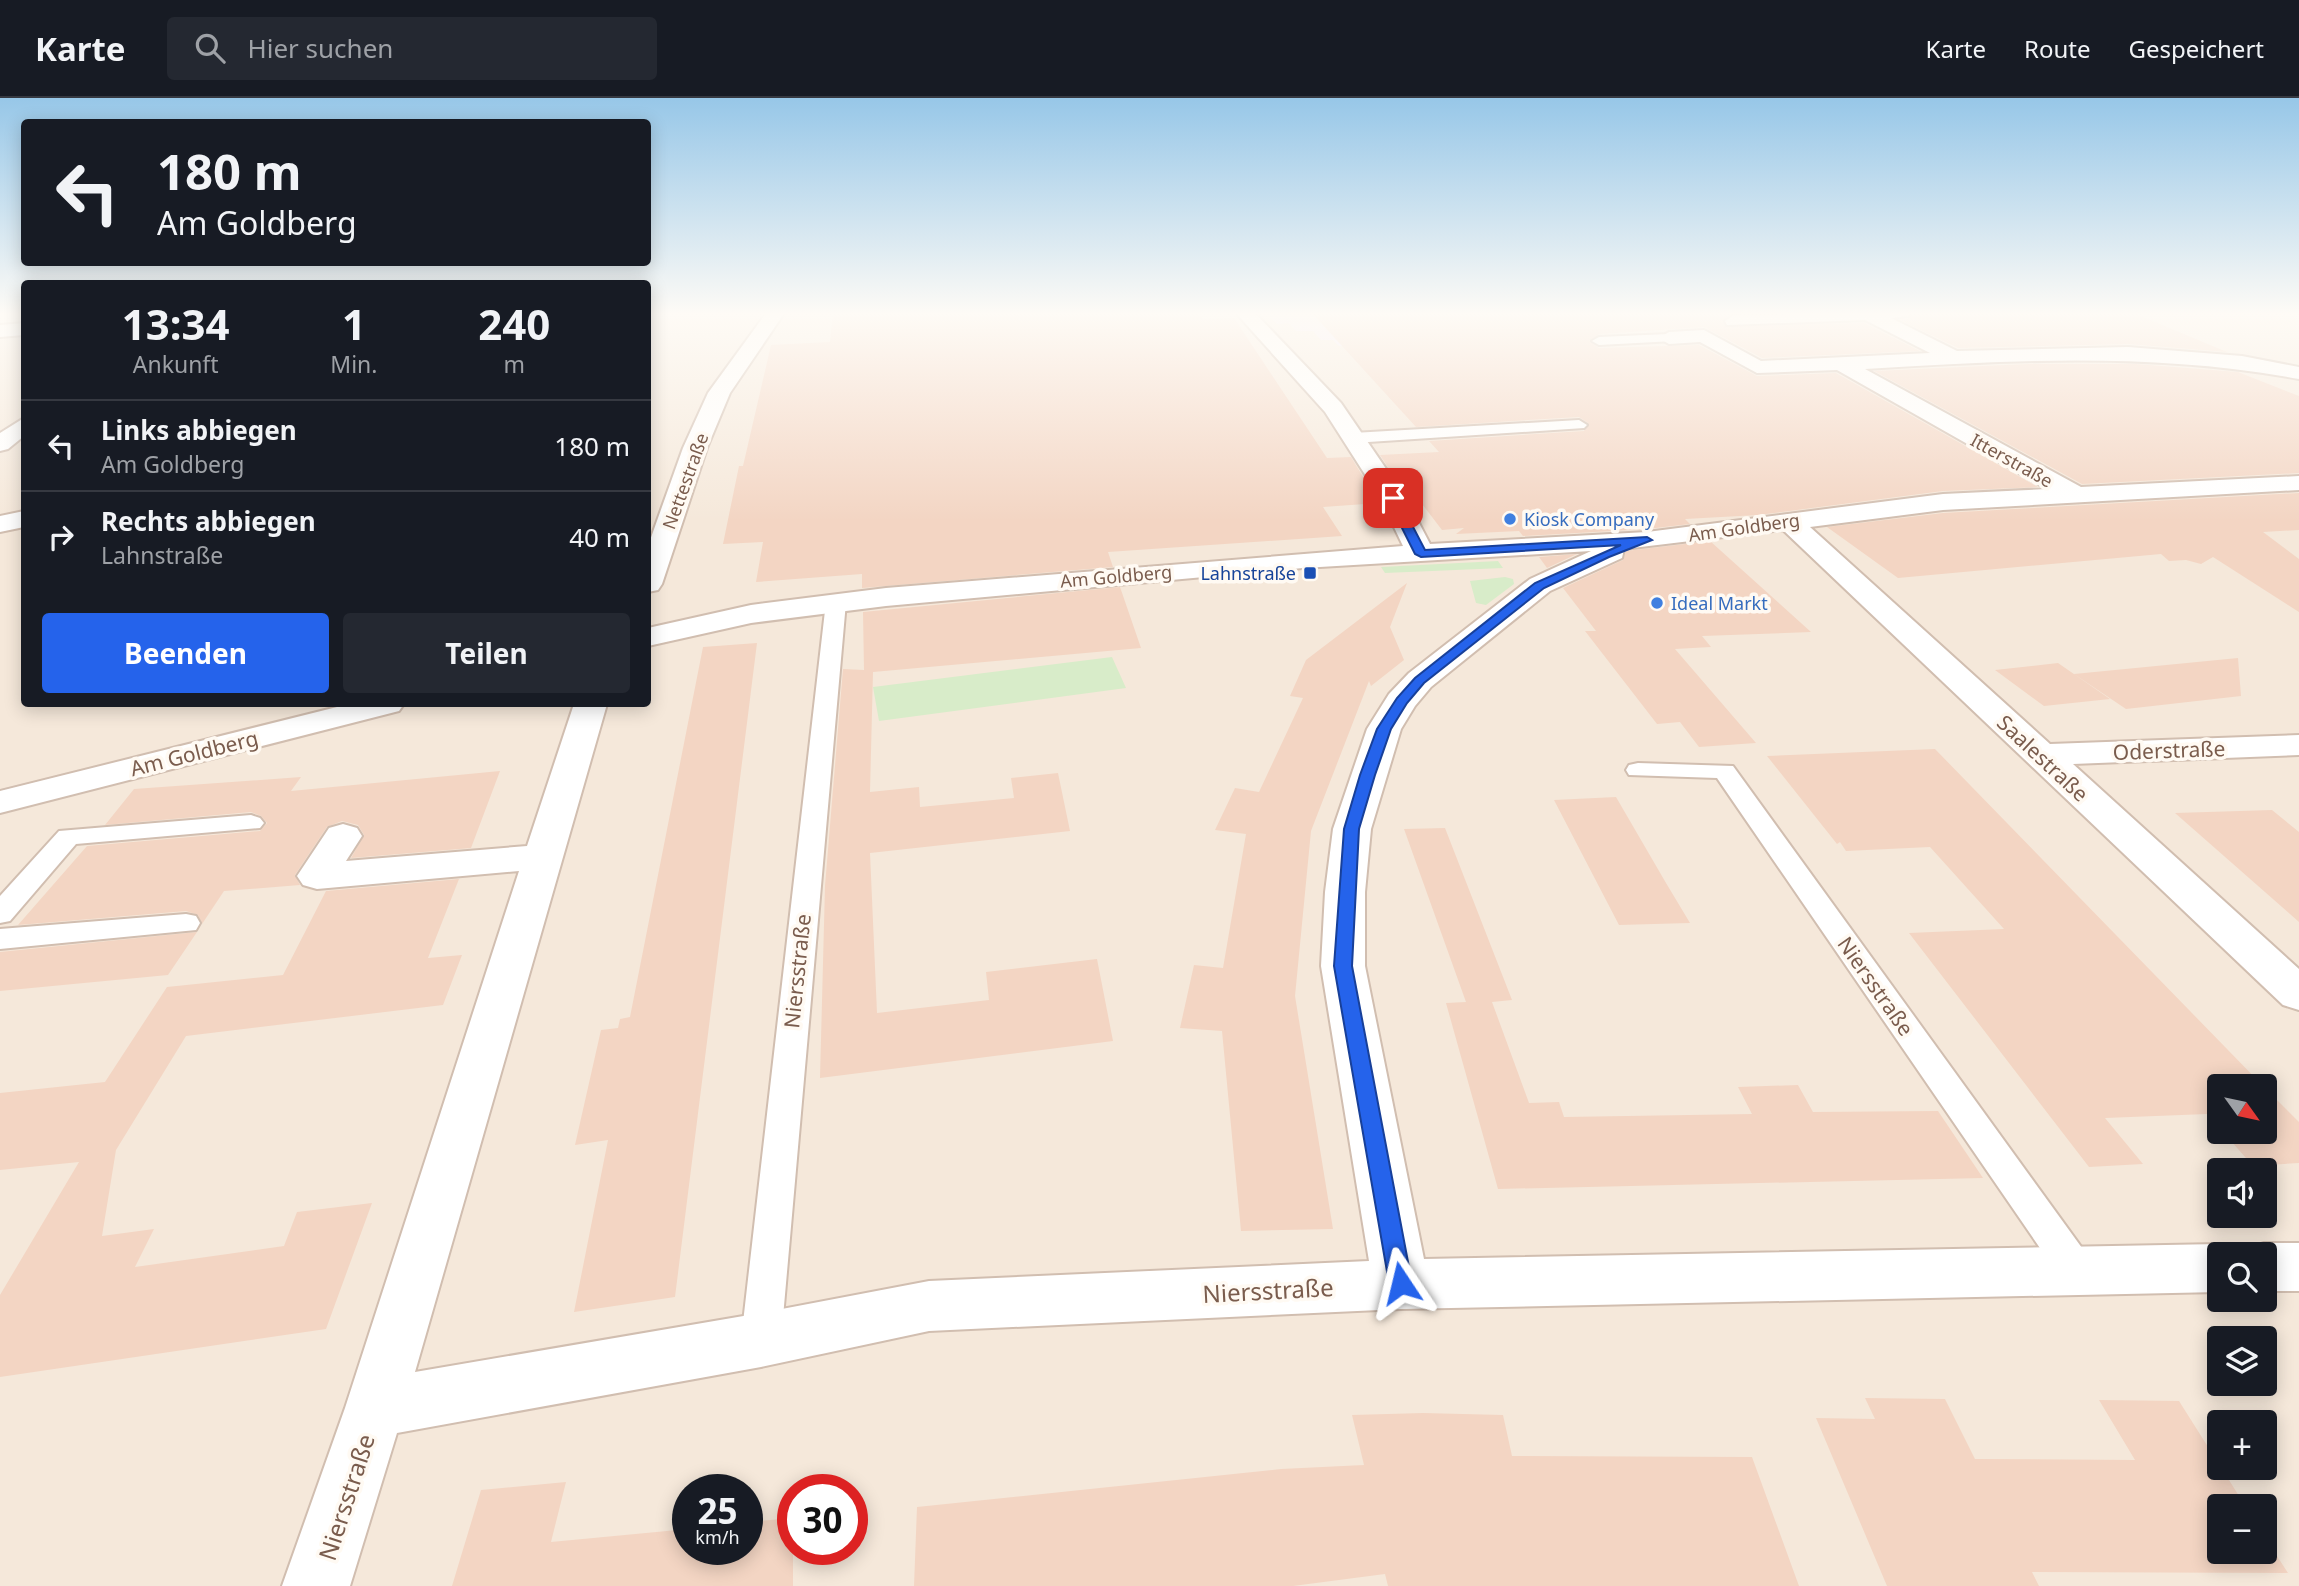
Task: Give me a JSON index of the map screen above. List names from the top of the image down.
{
  "streets": {
    "street": [
      "Itterstraße",
      "Nettestraße",
      "Am Goldberg",
      "Oderstraße",
      "Saalestraße",
      "Niersstraße"
    ]
  },
  "crossings": [
    ["Itterstraße", "Am Goldberg"],
    ["Am Goldberg", "Saalestraße"],
    ["Am Goldberg", "Niersstraße"],
    ["Oderstraße", "Saalestraße"]
  ],
  "places": {
    "other": ["Kiosk Company", "Ideal Markt"],
    "transit": ["Lahnstraße"]
  },
  "north": "bottom right",
  "page": {
    "header": "Karte",
    "search": "Hier suchen",
    "nav": ["Karte", "Route", "Gespeichert"],
    "turn": ["180 m", "Am Goldberg"],
    "eta": [
      "13:34",
      "Ankunft",
      "1",
      "Min.",
      "240",
      "m"
    ],
    "list": [
      {
        "name": "Links abbiegen",
        "note": "Am Goldberg",
        "value": "180 m"
      },
      {
        "name": "Rechts abbiegen",
        "note": "Lahnstraße",
        "value": "40 m"
      }
    ],
    "buttons": ["Beenden", "Teilen"],
    "map_buttons": ["+", "−"],
    "speed": "25 km/h",
    "limit": "30"
  }
}
